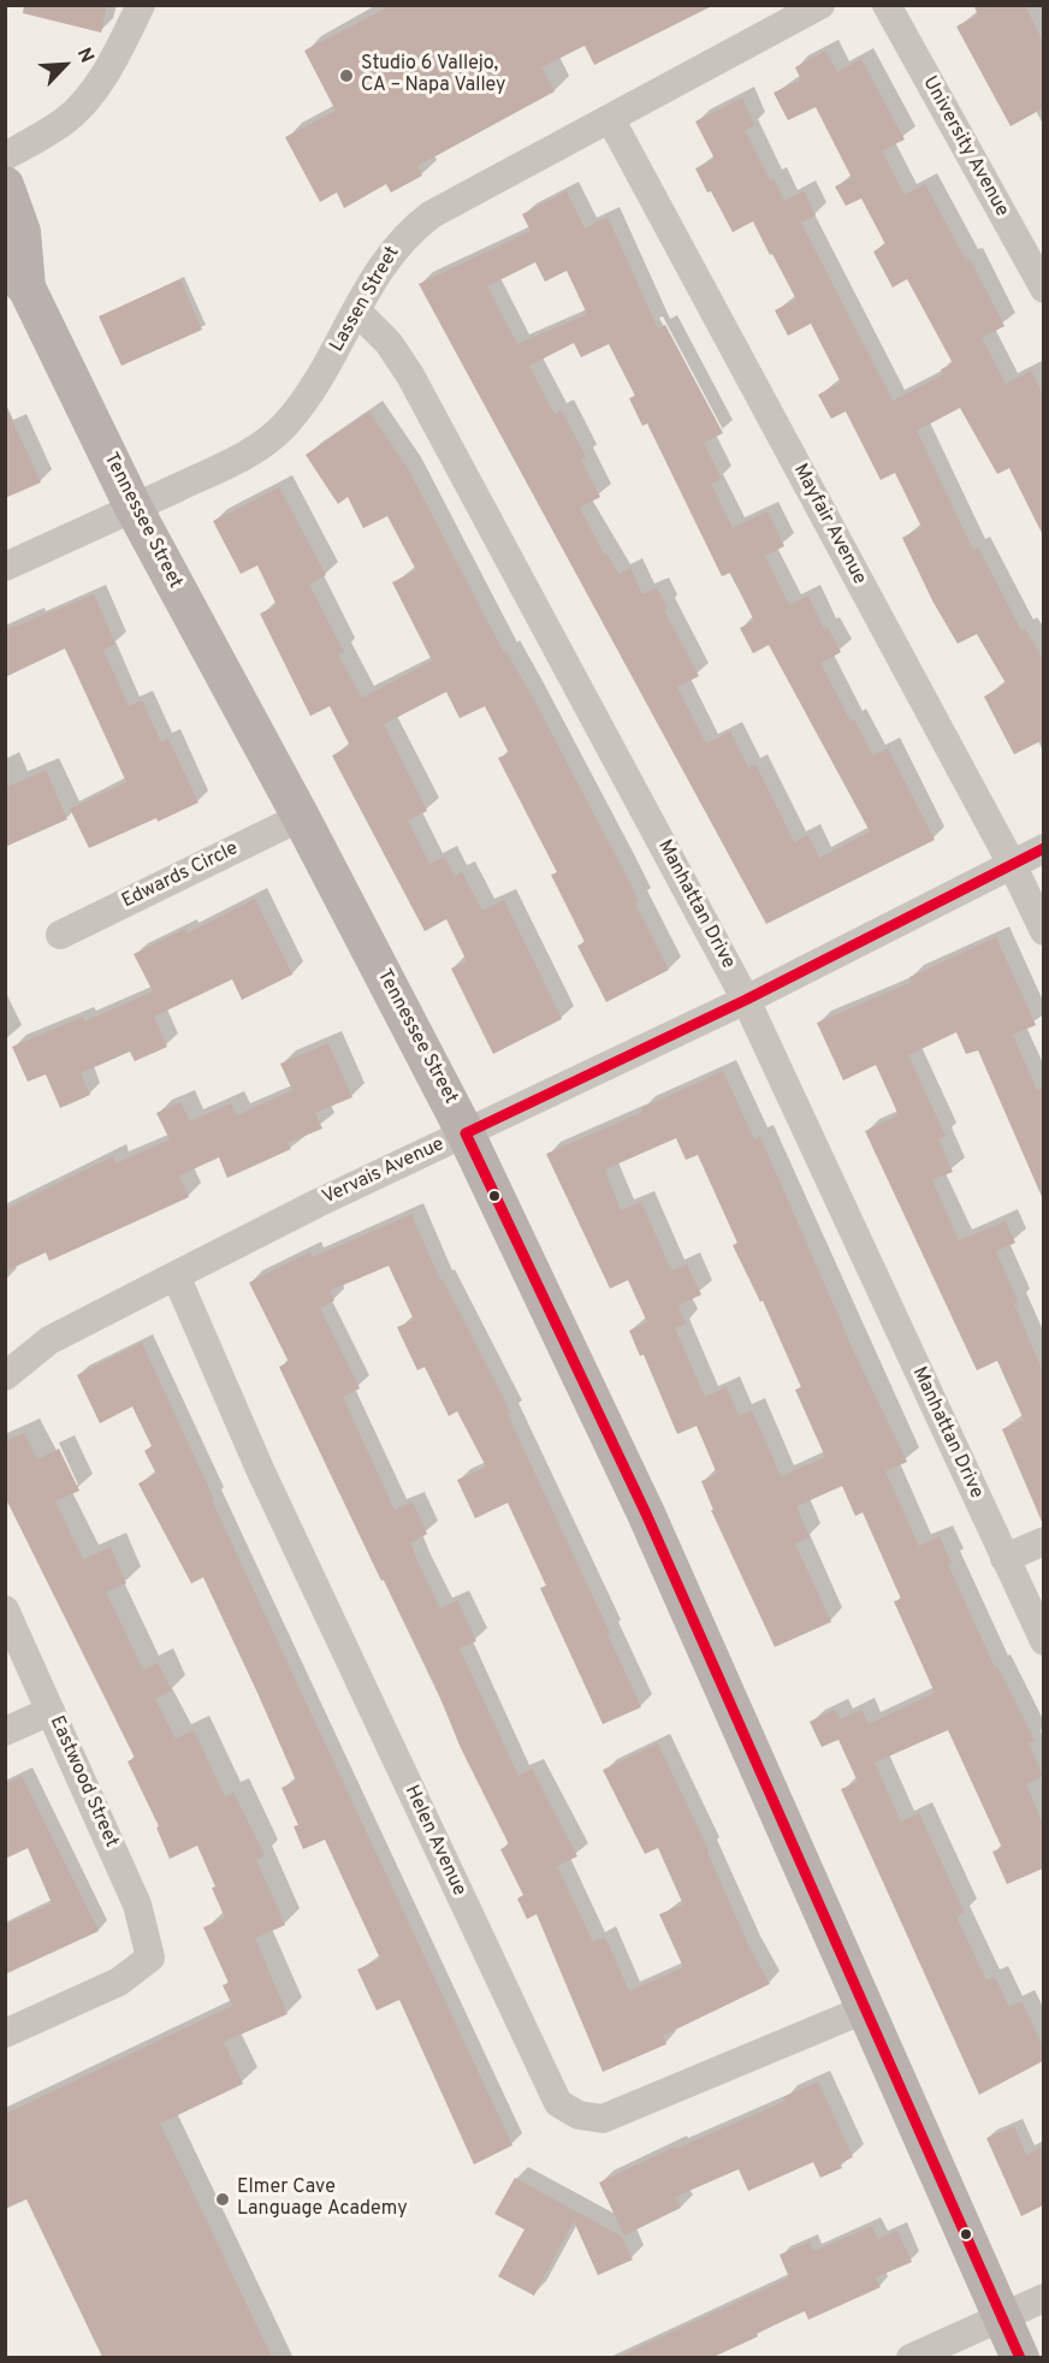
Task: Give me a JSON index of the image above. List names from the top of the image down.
{
  "streets": {
    "main road": ["Tennessee Street"],
    "street": [
      "University Avenue",
      "Lassen Street",
      "Mayfair Avenue",
      "Edwards Circle",
      "Manhattan Drive",
      "Vervais Avenue",
      "Eastwood Street",
      "Helen Avenue"
    ]
  },
  "crossings": [
    ["Lassen Street", "Tennessee Street"],
    ["Lassen Street", "Mayfair Avenue"],
    ["Lassen Street", "Manhattan Drive"],
    ["Tennessee Street", "Edwards Circle"],
    ["Tennessee Street", "Vervais Avenue"],
    ["Tennessee Street", "Helen Avenue"],
    ["Mayfair Avenue", "Vervais Avenue"],
    ["Manhattan Drive", "Vervais Avenue"],
    ["Vervais Avenue", "Helen Avenue"]
  ],
  "places": ["Studio 6 Vallejo, CA – Napa Valley", "Elmer Cave Language Academy"],
  "north": "top right"
}
